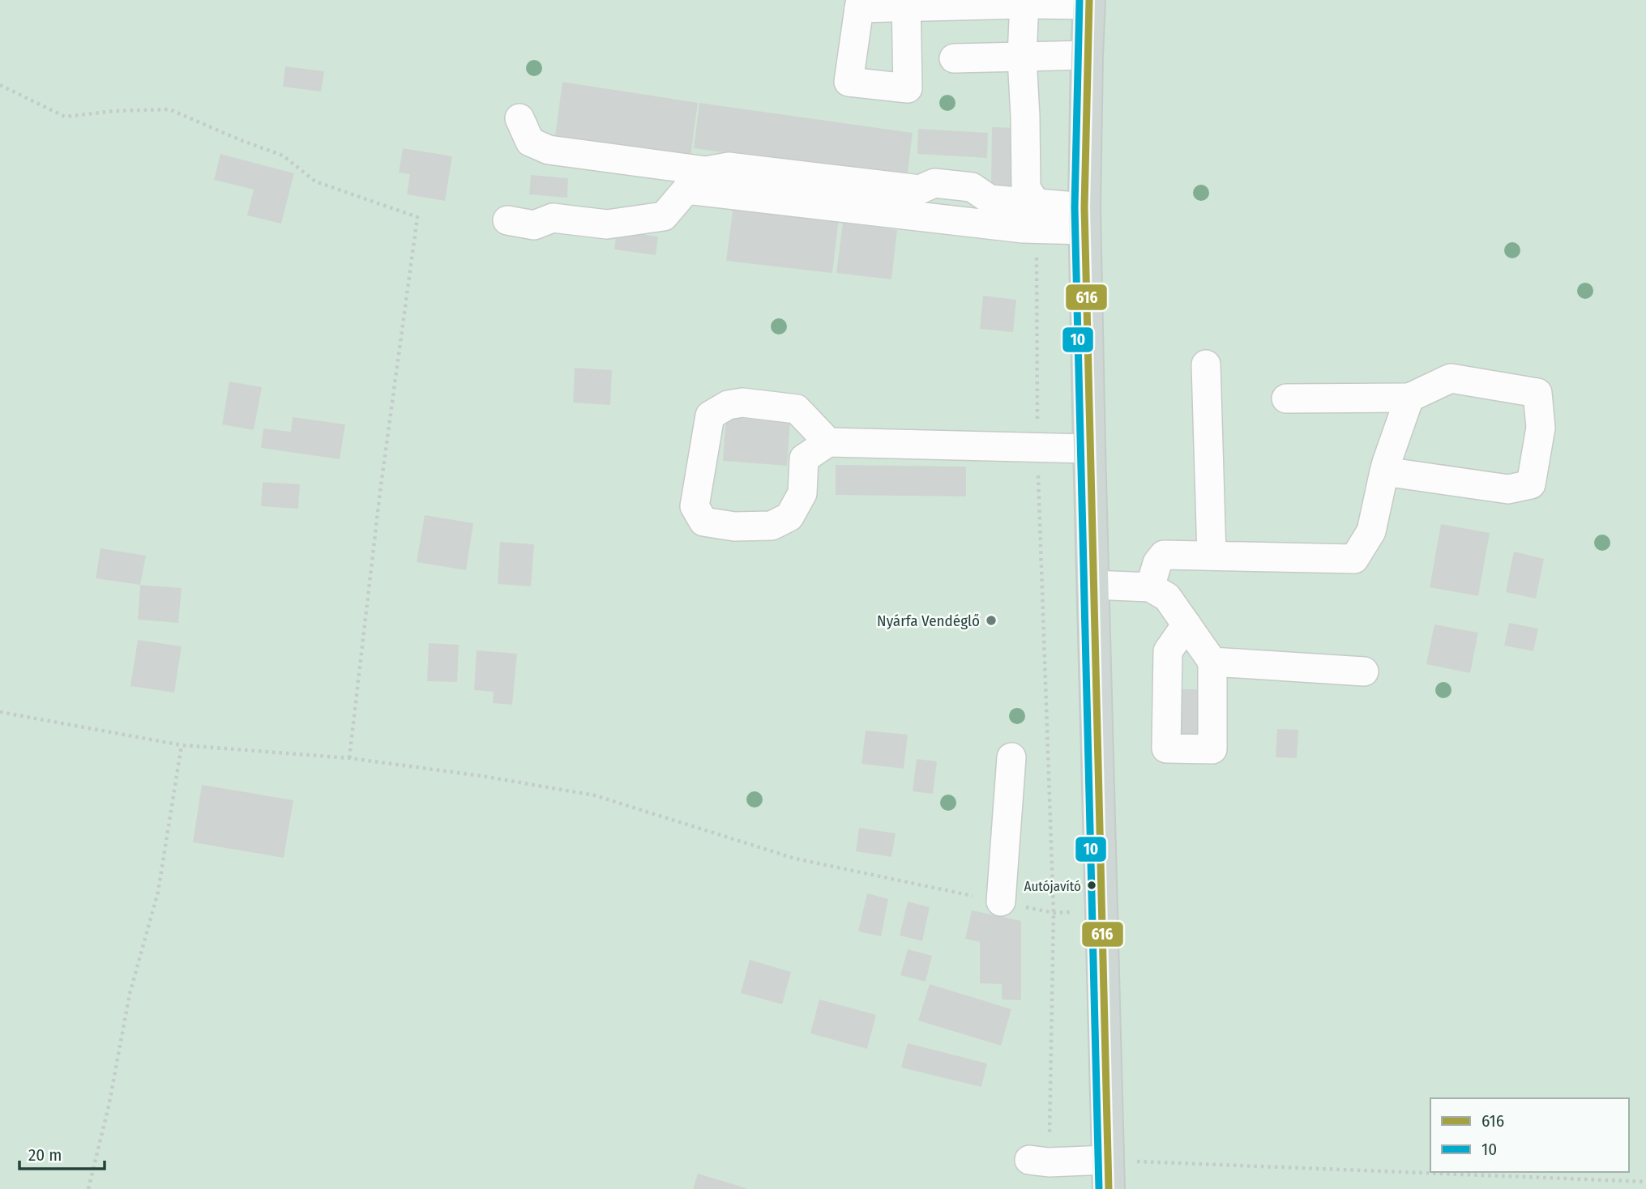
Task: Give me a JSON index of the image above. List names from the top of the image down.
{
  "places": ["Nyárfa Vendéglő", "Autójavító"],
  "lines": ["transit line 616", "transit line 10"],
  "legend": ["616", "10"],
  "scale_bar": "20 m"
}
